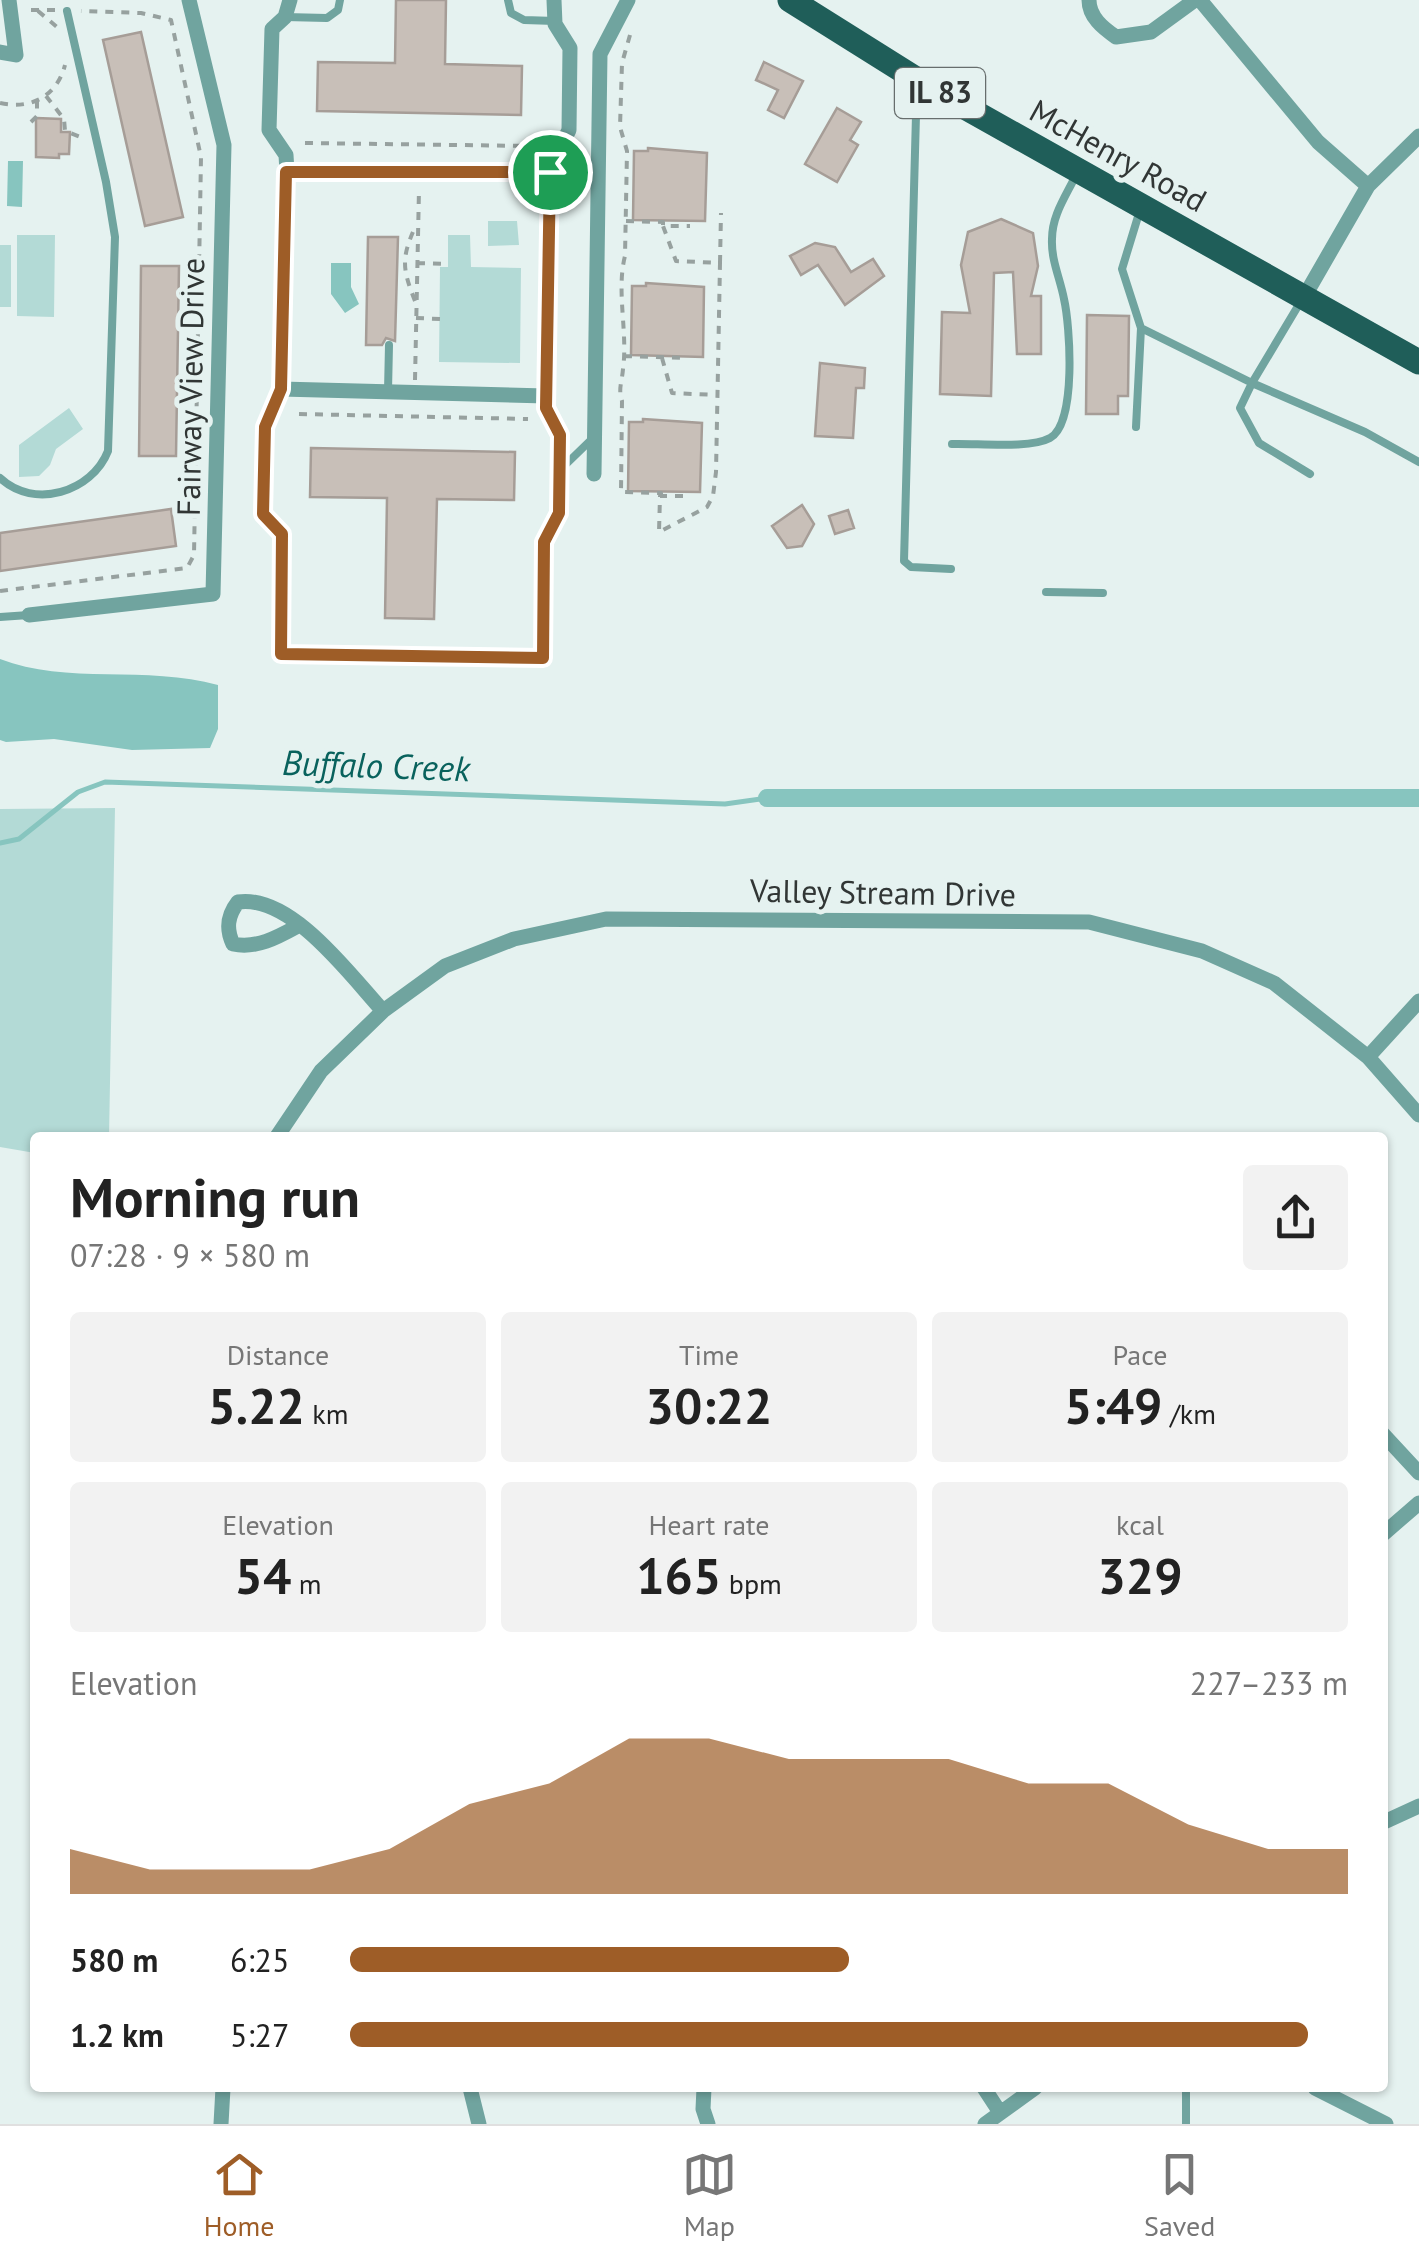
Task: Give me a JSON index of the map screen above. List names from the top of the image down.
{
  "streets": {
    "main road": ["IL 83", "McHenry Road"],
    "street": ["Fairway View Drive", "Valley Stream Drive"]
  },
  "water": ["Buffalo Creek"],
  "page": {
    "heading": ["Morning run", "07:28 · 9 × 580 m"],
    "stats": [
      ["Distance", "5.22 km"],
      ["Time", "30:22"],
      ["Pace", "5:49 /km"],
      ["Elevation", "54 m"],
      ["Heart rate", "165 bpm"],
      ["kcal", "329"]
    ],
    "chart": ["Elevation", "227–233 m"],
    "list": [
      {
        "name": "580 m",
        "note": "6:25"
      },
      {
        "name": "1.2 km",
        "note": "5:27"
      }
    ],
    "tabs": ["Home", "Map", "Saved"]
  }
}
